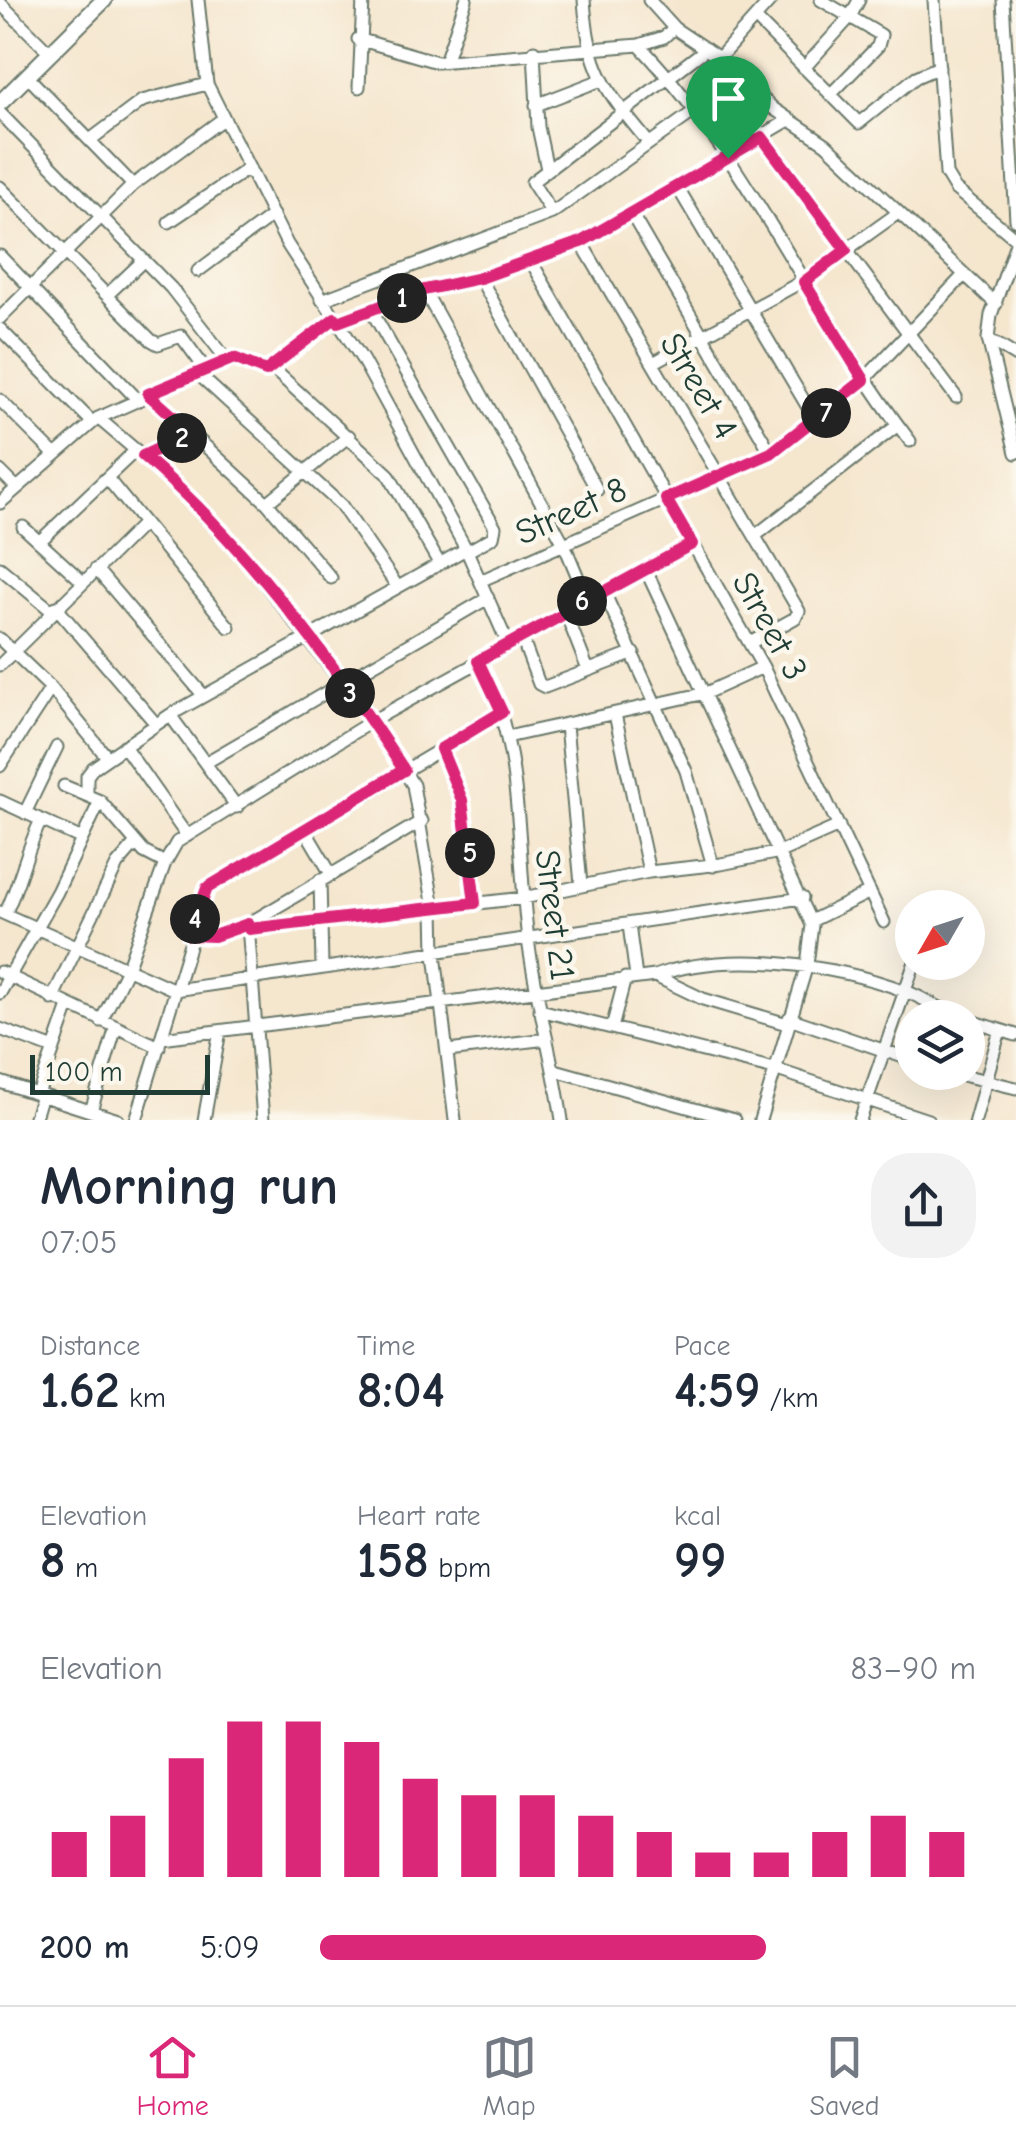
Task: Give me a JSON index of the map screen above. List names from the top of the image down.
{
  "streets": {
    "street": [
      "Street 4",
      "Street 8",
      "Street 3",
      "Street 21"
    ]
  },
  "crossings": [
    ["Street 4", "Street 8"],
    ["Street 4", "Street 3"],
    ["Street 8", "Street 3"]
  ],
  "scale_bar": "100 m",
  "north": "bottom left",
  "page": {
    "pins": [
      "1",
      "7",
      "2",
      "6",
      "3",
      "5",
      "4"
    ],
    "scale": "100 m",
    "heading": ["Morning run", "07:05"],
    "stats": [
      ["Distance", "1.62 km"],
      ["Time", "8:04"],
      ["Pace", "4:59 /km"],
      ["Elevation", "8 m"],
      ["Heart rate", "158 bpm"],
      ["kcal", "99"]
    ],
    "chart": ["Elevation", "83–90 m"],
    "list": [
      {
        "name": "200 m",
        "note": "5:09"
      }
    ],
    "tabs": ["Home", "Map", "Saved"]
  }
}
